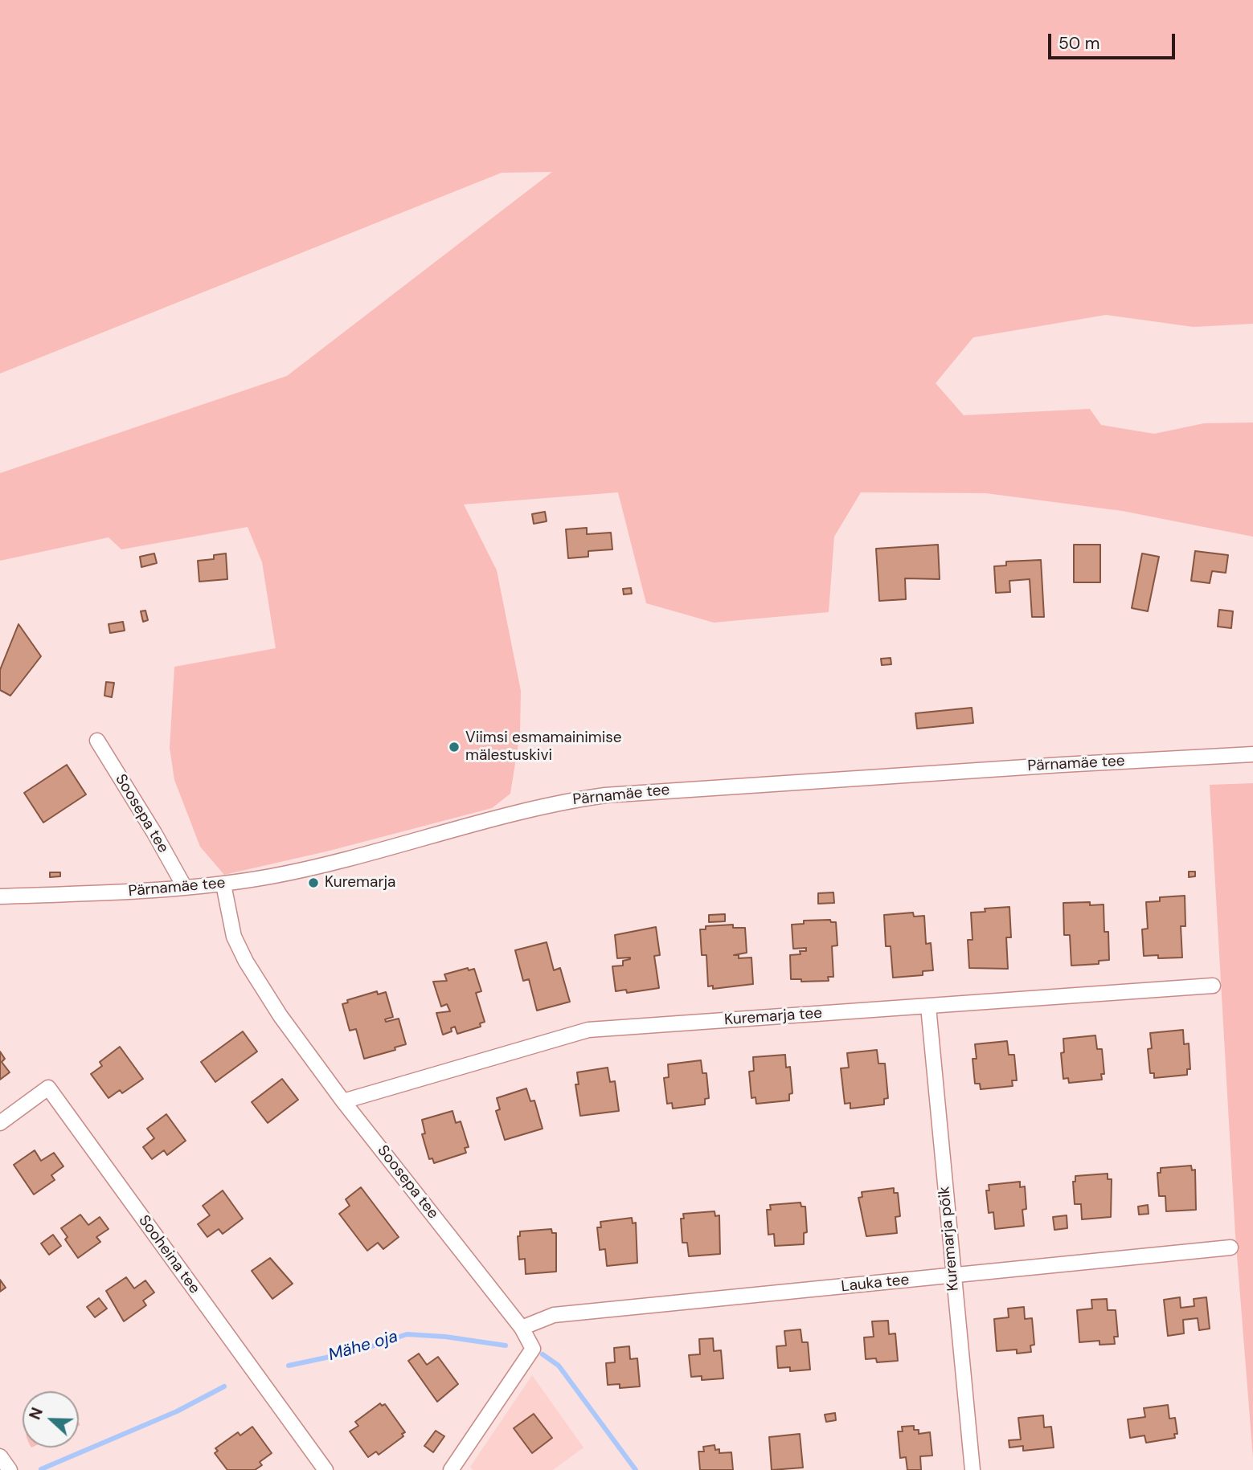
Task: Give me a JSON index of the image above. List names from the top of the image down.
{
  "streets": {
    "street": [
      "Pärnamäe tee",
      "Soosepa tee",
      "Kuremarja tee",
      "Kuremarja põik",
      "Sooheina tee",
      "Lauka tee"
    ]
  },
  "crossings": [
    ["Pärnamäe tee", "Soosepa tee"],
    ["Soosepa tee", "Kuremarja tee"],
    ["Soosepa tee", "Lauka tee"],
    ["Kuremarja tee", "Kuremarja põik"],
    ["Kuremarja põik", "Lauka tee"]
  ],
  "water": ["Mähe oja"],
  "places": ["Viimsi esmamainimise mälestuskivi", "Kuremarja"],
  "scale_bar": "50 m",
  "north": "left"
}
